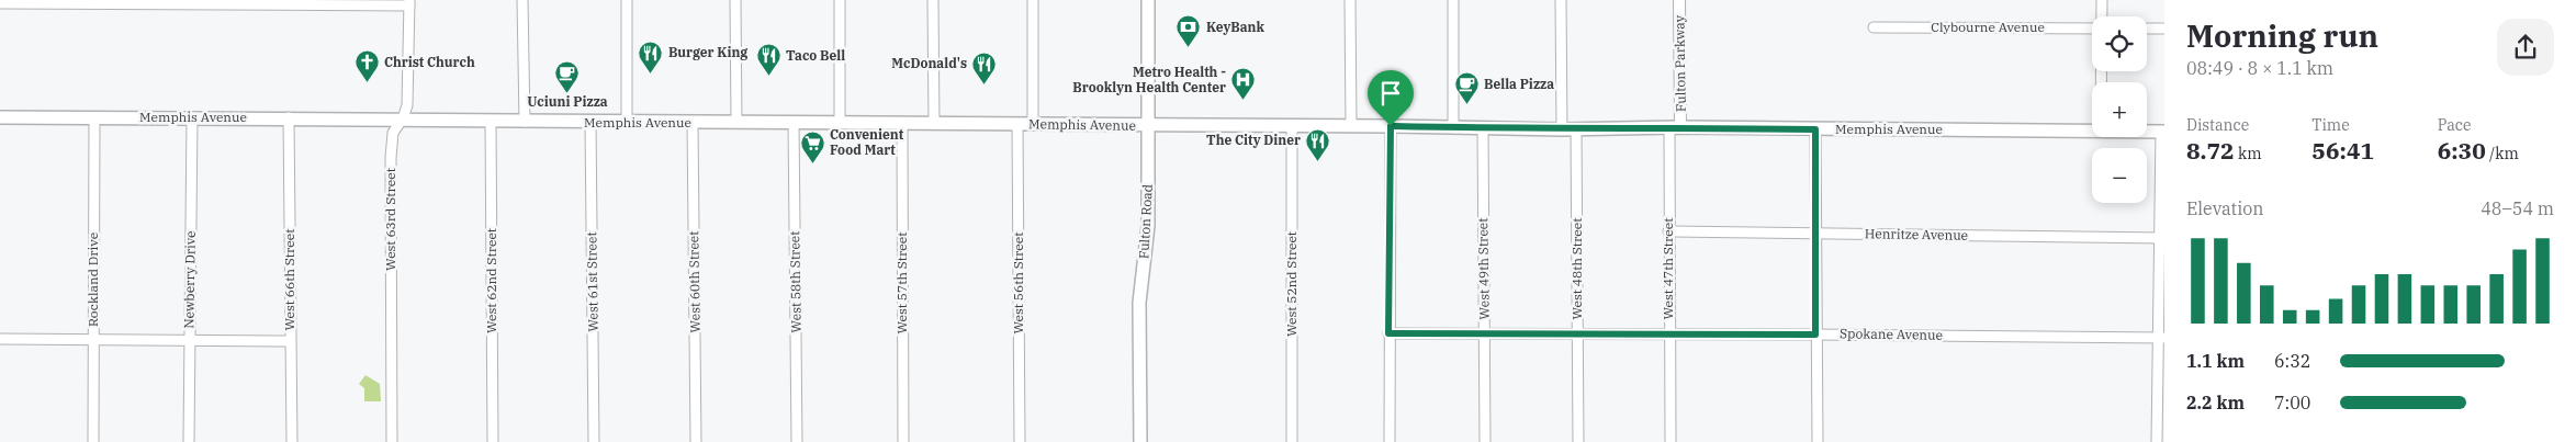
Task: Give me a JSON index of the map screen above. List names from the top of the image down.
{
  "streets": {
    "main road": ["Memphis Avenue", "Fulton Road"],
    "street": [
      "Clybourne Avenue",
      "Fulton Parkway",
      "West 63rd Street",
      "Henritze Avenue",
      "West 49th Street",
      "West 48th Street",
      "West 47th Street",
      "Rockland Drive",
      "Newberry Drive",
      "West 66th Street",
      "West 62nd Street",
      "West 61st Street",
      "West 60th Street",
      "West 58th Street",
      "West 57th Street",
      "West 56th Street",
      "West 52nd Street",
      "Spokane Avenue"
    ]
  },
  "crossings": [
    ["Fulton Parkway", "Memphis Avenue"],
    ["Fulton Parkway", "West 47th Street"],
    ["Memphis Avenue", "West 63rd Street"],
    ["Memphis Avenue", "Fulton Road"],
    ["Memphis Avenue", "West 49th Street"],
    ["Memphis Avenue", "West 48th Street"],
    ["Memphis Avenue", "West 47th Street"],
    ["Memphis Avenue", "Rockland Drive"],
    ["Memphis Avenue", "Newberry Drive"],
    ["Memphis Avenue", "West 66th Street"],
    ["Memphis Avenue", "West 62nd Street"],
    ["Memphis Avenue", "West 61st Street"],
    ["Memphis Avenue", "West 60th Street"],
    ["Memphis Avenue", "West 58th Street"],
    ["Memphis Avenue", "West 57th Street"],
    ["Memphis Avenue", "West 56th Street"],
    ["Memphis Avenue", "West 52nd Street"],
    ["Henritze Avenue", "West 47th Street"],
    ["West 49th Street", "Spokane Avenue"],
    ["West 48th Street", "Spokane Avenue"],
    ["West 47th Street", "Spokane Avenue"]
  ],
  "places": {
    "bank": ["KeyBank"],
    "restaurant": [
      "Burger King",
      "Taco Bell",
      "McDonald's",
      "The City Diner"
    ],
    "church": ["Christ Church"],
    "cafe": ["Uciuni Pizza", "Bella Pizza"],
    "hospital": ["Metro Health - Brooklyn Health Center"],
    "supermarket": ["Convenient Food Mart"]
  },
  "page": {
    "heading": ["Morning run", "08:49 · 8 × 1.1 km"],
    "map_buttons": ["+", "−"],
    "stats": [
      ["Distance", "8.72 km"],
      ["Time", "56:41"],
      ["Pace", "6:30 /km"]
    ],
    "chart": ["Elevation", "48–54 m"],
    "list": [
      {
        "name": "1.1 km",
        "note": "6:32"
      },
      {
        "name": "2.2 km",
        "note": "7:00"
      }
    ]
  }
}
